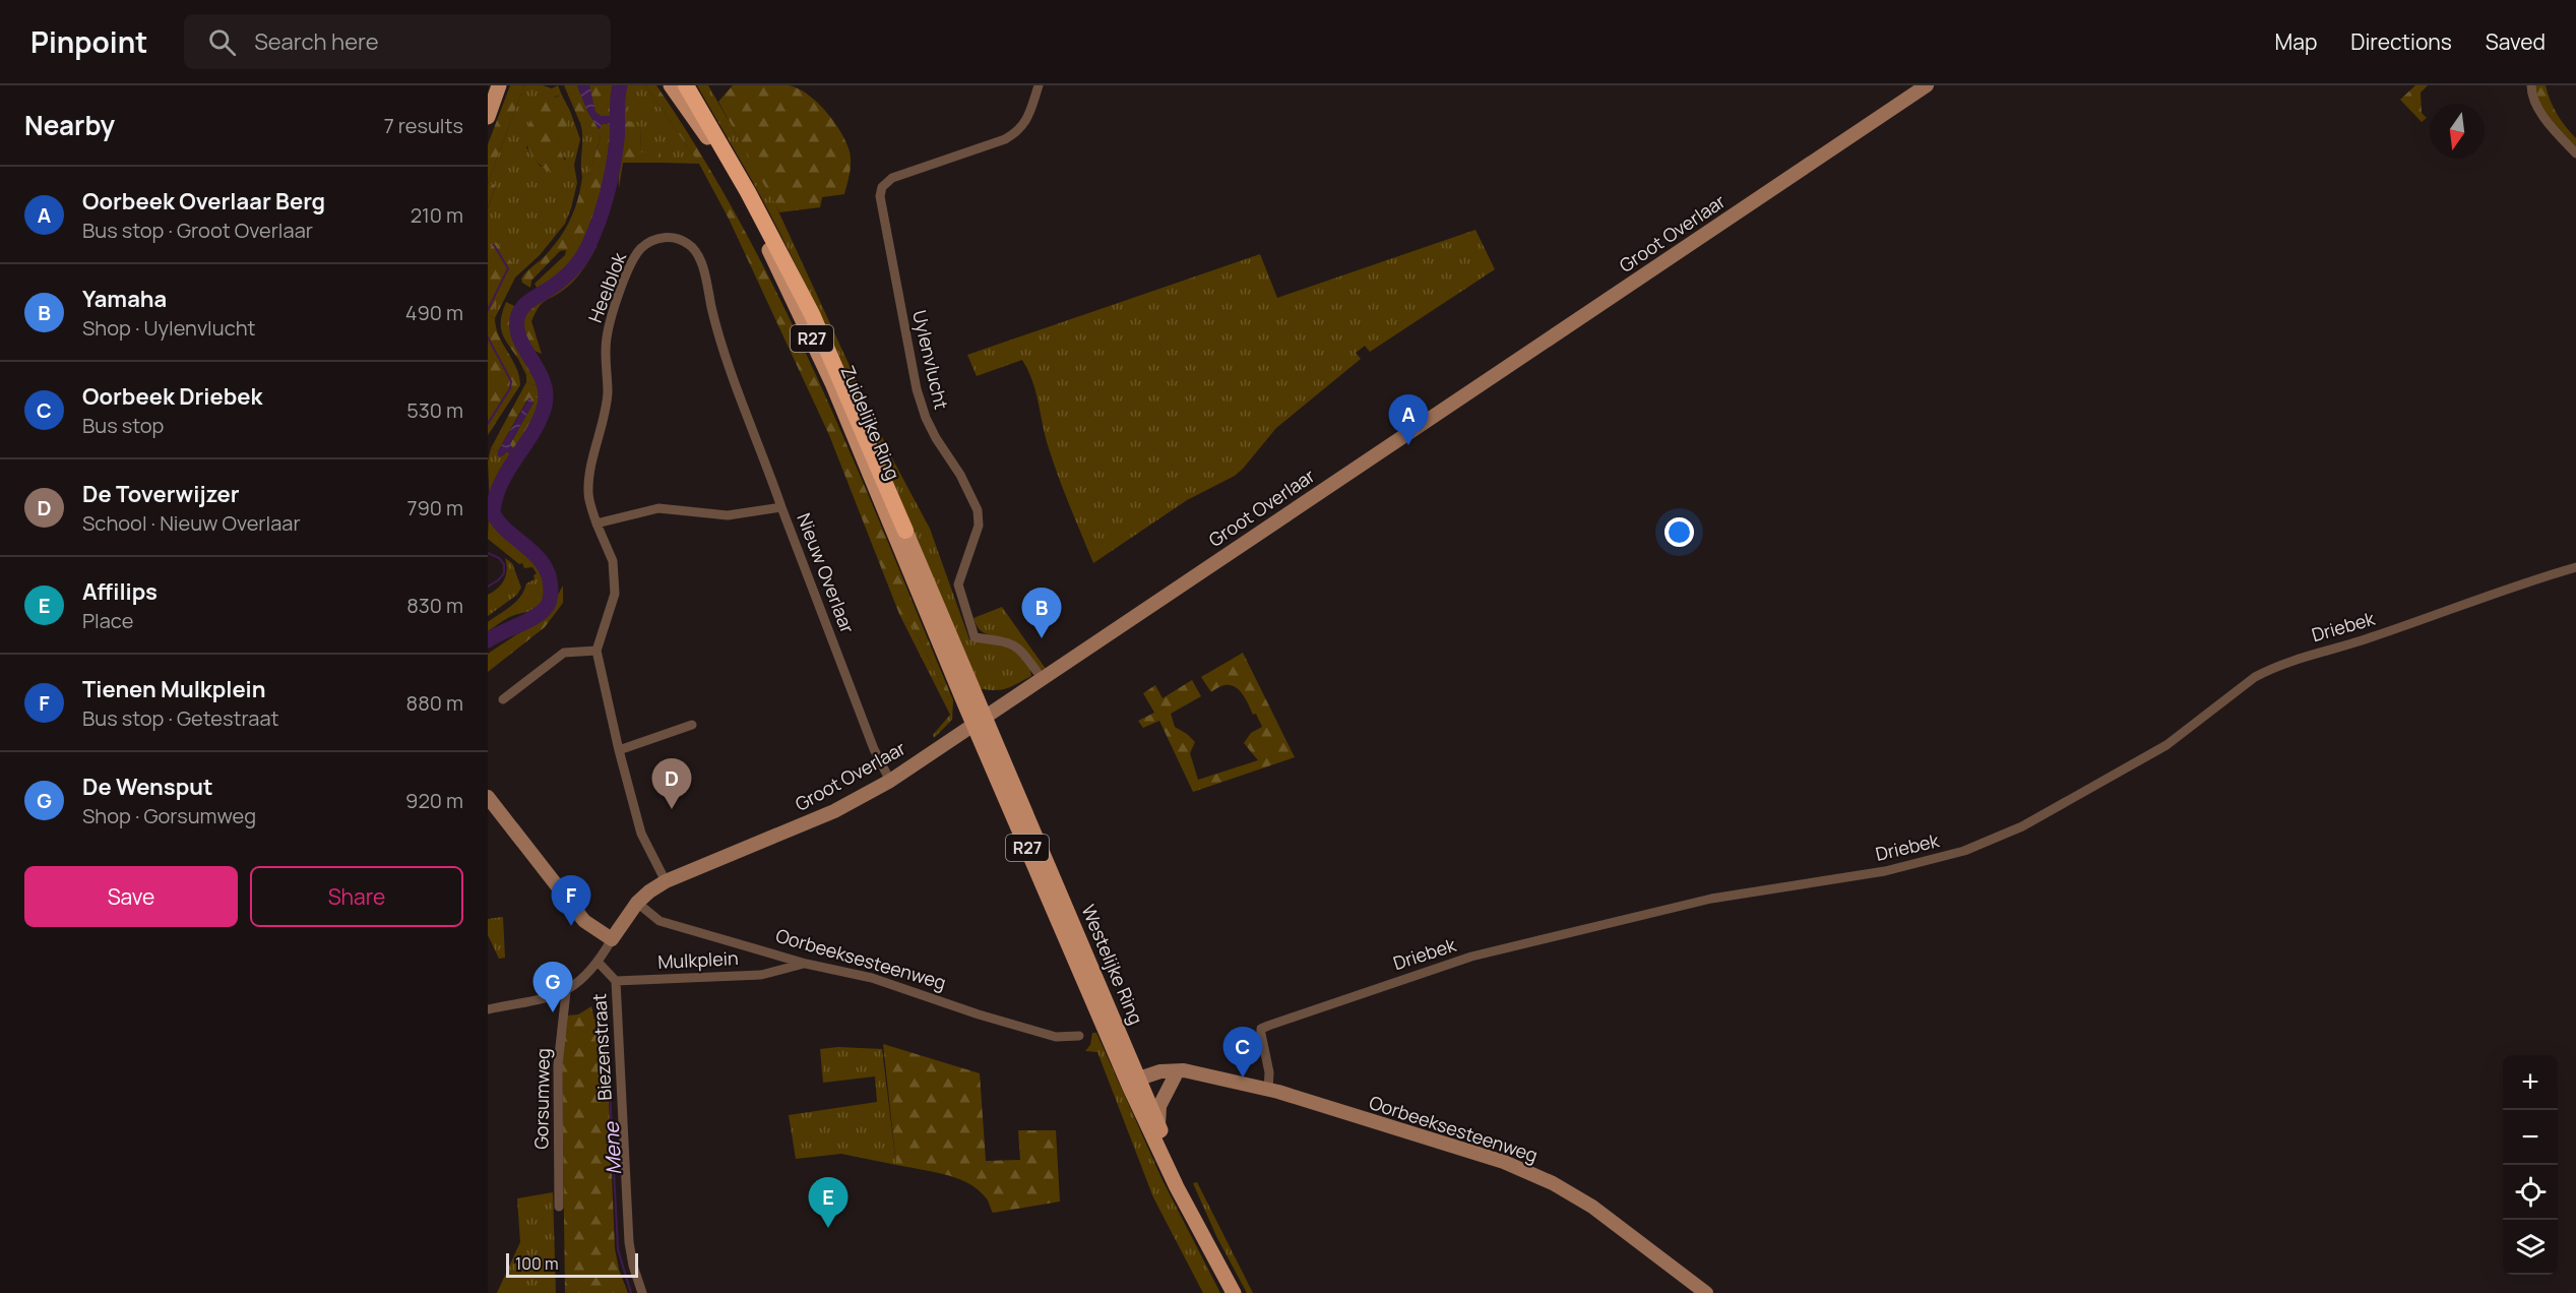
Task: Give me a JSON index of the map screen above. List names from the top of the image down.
{
  "streets": {
    "highway": ["R27", "Zuidelijke Ring"],
    "main road": ["Westelijke Ring"],
    "street": [
      "Groot Overlaar",
      "Heelblok",
      "Uylenvlucht",
      "Nieuw Overlaar",
      "Driebek",
      "Oorbeeksesteenweg",
      "Mulkplein",
      "Biezenstraat",
      "Gorsumweg"
    ]
  },
  "crossings": [
    ["Groot Overlaar", "Uylenvlucht"],
    ["Groot Overlaar", "Zuidelijke Ring"],
    ["Groot Overlaar", "Nieuw Overlaar"],
    ["Groot Overlaar", "Oorbeeksesteenweg"],
    ["Groot Overlaar", "Westelijke Ring"],
    ["Heelblok", "Nieuw Overlaar"],
    ["Zuidelijke Ring", "Westelijke Ring"],
    ["Driebek", "Oorbeeksesteenweg"],
    ["Oorbeeksesteenweg", "Mulkplein"],
    ["Oorbeeksesteenweg", "Westelijke Ring"],
    ["Mulkplein", "Biezenstraat"]
  ],
  "water": ["Mene"],
  "scale_bar": "100 m",
  "north": "bottom",
  "page": {
    "header": "Pinpoint",
    "search": "Search here",
    "nav": ["Map", "Directions", "Saved"],
    "heading": ["Nearby", "7 results"],
    "list": [
      {
        "mark": "A",
        "name": "Oorbeek Overlaar Berg",
        "note": "Bus stop · Groot Overlaar",
        "value": "210 m"
      },
      {
        "mark": "B",
        "name": "Yamaha",
        "note": "Shop · Uylenvlucht",
        "value": "490 m"
      },
      {
        "mark": "C",
        "name": "Oorbeek Driebek",
        "note": "Bus stop",
        "value": "530 m"
      },
      {
        "mark": "D",
        "name": "De Toverwijzer",
        "note": "School · Nieuw Overlaar",
        "value": "790 m"
      },
      {
        "mark": "E",
        "name": "Affilips",
        "note": "Place",
        "value": "830 m"
      },
      {
        "mark": "F",
        "name": "Tienen Mulkplein",
        "note": "Bus stop · Getestraat",
        "value": "880 m"
      },
      {
        "mark": "G",
        "name": "De Wensput",
        "note": "Shop · Gorsumweg",
        "value": "920 m"
      }
    ],
    "pins": [
      "A",
      "B",
      "D",
      "F",
      "G",
      "C",
      "E"
    ],
    "buttons": ["Save", "Share"],
    "map_buttons": ["+", "−"],
    "scale": "100 m"
  }
}
